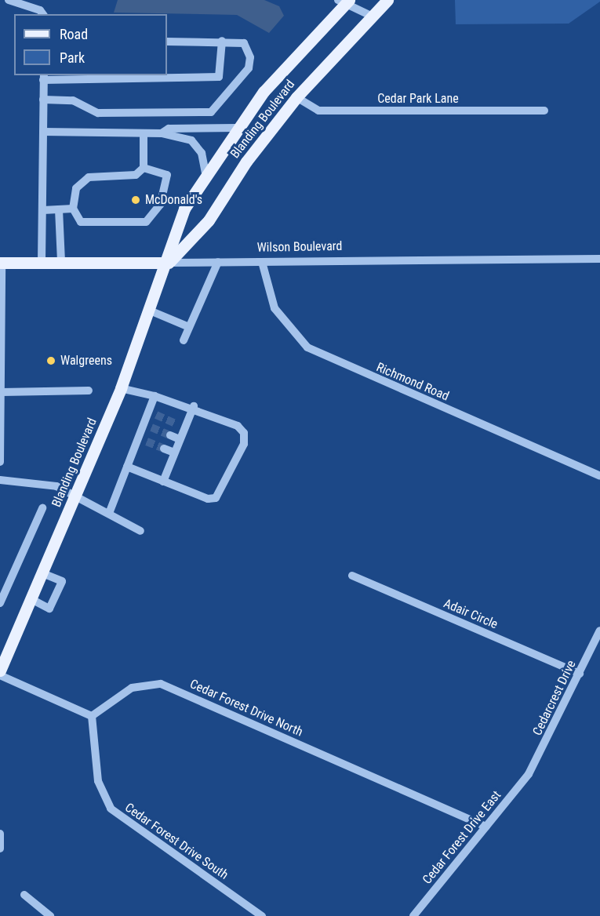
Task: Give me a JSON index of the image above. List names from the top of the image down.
{
  "streets": {
    "main road": ["Blanding Boulevard", "Wilson Boulevard"],
    "street": [
      "Cedar Park Lane",
      "Richmond Road",
      "Adair Circle",
      "Cedarcrest Drive",
      "Cedar Forest Drive North",
      "Cedar Forest Drive East",
      "Cedar Forest Drive South"
    ]
  },
  "crossings": [
    ["Cedar Park Lane", "Blanding Boulevard"],
    ["Blanding Boulevard", "Wilson Boulevard"],
    ["Wilson Boulevard", "Richmond Road"],
    ["Adair Circle", "Cedarcrest Drive"],
    ["Cedarcrest Drive", "Cedar Forest Drive East"],
    ["Cedar Forest Drive North", "Cedar Forest Drive East"],
    ["Cedar Forest Drive North", "Cedar Forest Drive South"]
  ],
  "places": ["McDonald's", "Walgreens"],
  "legend": ["Road", "Park"]
}
